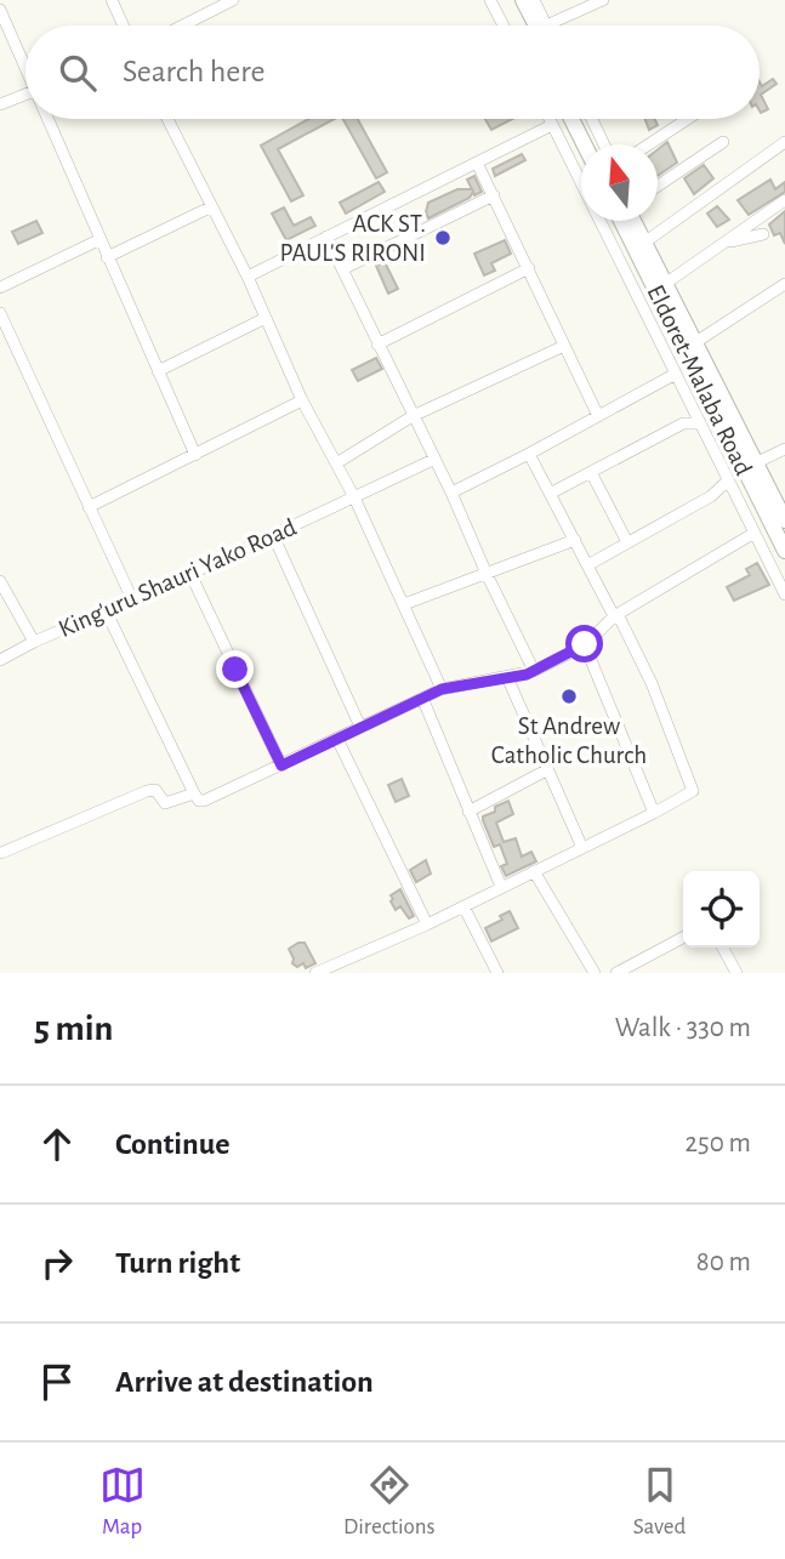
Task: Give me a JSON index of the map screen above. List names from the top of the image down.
{
  "streets": {
    "highway": ["Eldoret-Malaba Road"],
    "street": ["King'uru Shauri Yako Road"]
  },
  "places": ["ACK ST. PAUL'S RIRONI", "St Andrew Catholic Church"],
  "north": "top",
  "page": {
    "search": "Search here",
    "heading": ["5 min", "Walk · 330 m"],
    "list": [
      ["Continue", "250 m"],
      ["Turn right", "80 m"],
      "Arrive at destination"
    ],
    "nav": ["Map", "Directions", "Saved"]
  }
}
